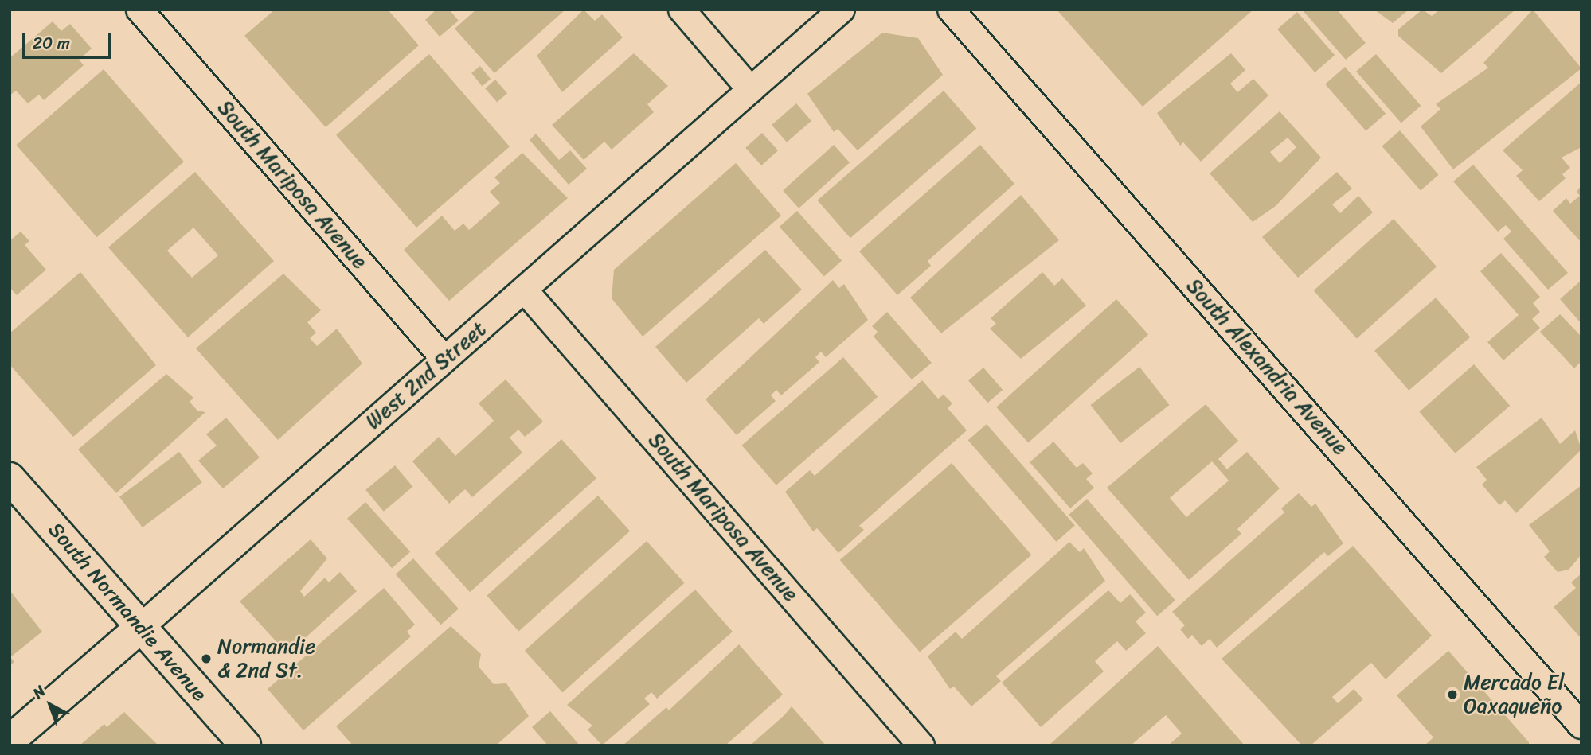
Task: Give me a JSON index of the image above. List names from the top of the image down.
{
  "streets": {
    "main road": ["West 2nd Street", "South Normandie Avenue"],
    "street": ["South Mariposa Avenue", "South Alexandria Avenue"]
  },
  "crossings": [
    ["South Mariposa Avenue", "West 2nd Street"],
    ["West 2nd Street", "South Normandie Avenue"]
  ],
  "places": ["Normandie & 2nd St.", "Mercado El Oaxaqueño"],
  "scale_bar": "20 m",
  "north": "top left"
}
